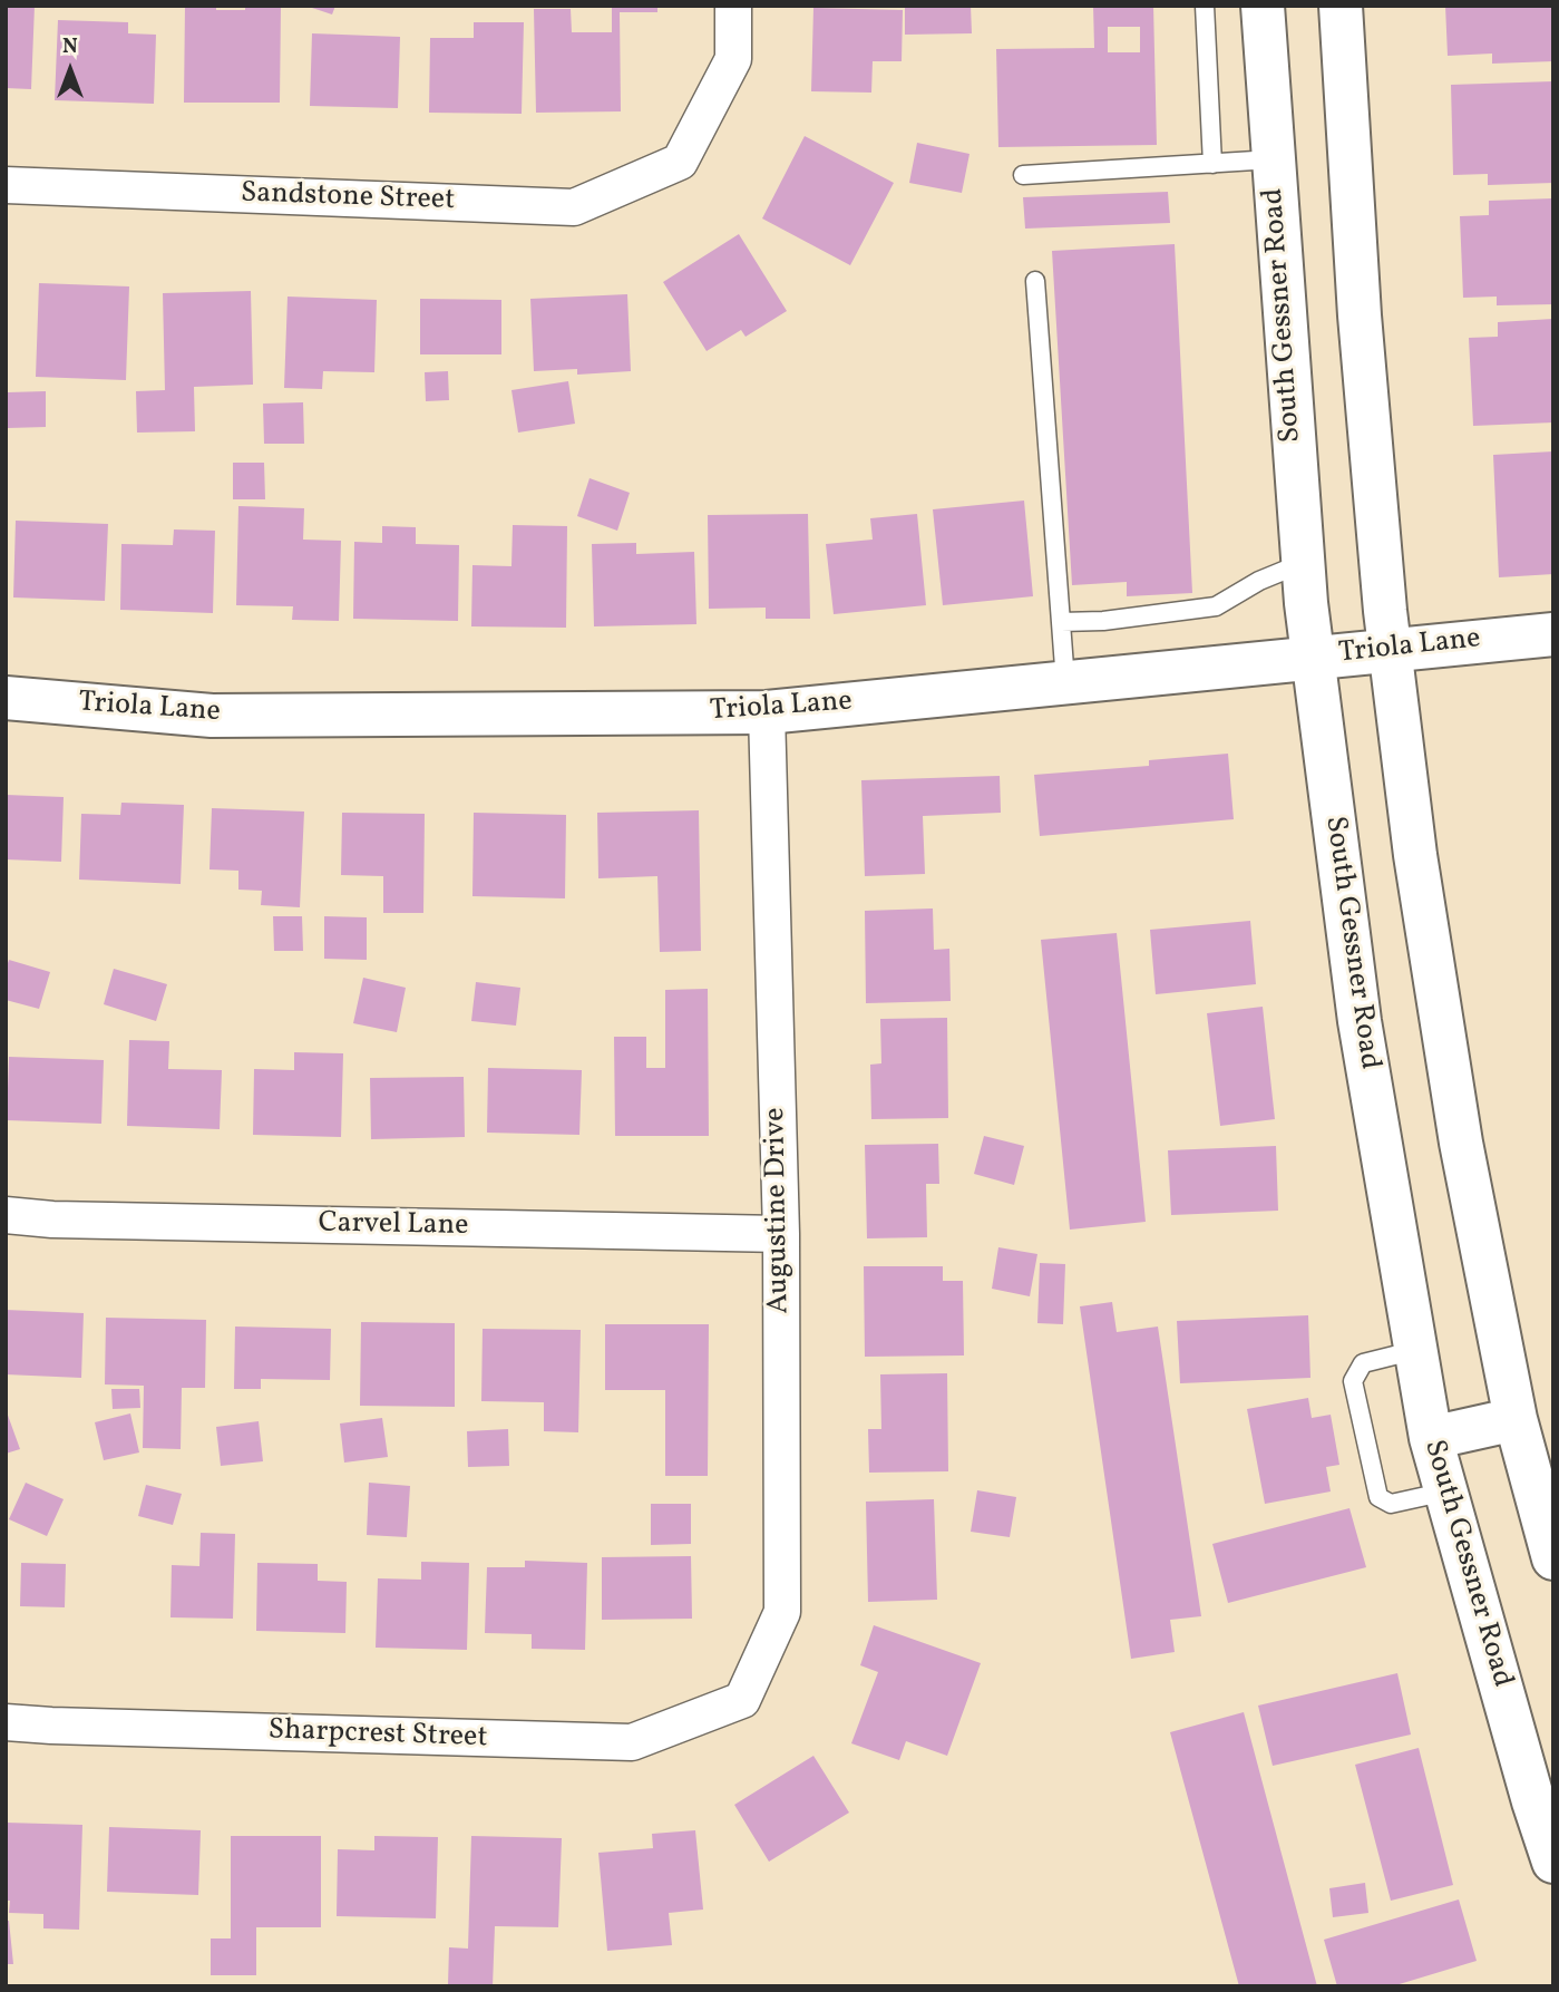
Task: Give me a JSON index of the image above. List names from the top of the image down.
{
  "streets": {
    "main road": ["South Gessner Road", "Triola Lane"],
    "street": [
      "Sandstone Street",
      "Augustine Drive",
      "Carvel Lane",
      "Sharpcrest Street"
    ]
  },
  "crossings": [
    ["South Gessner Road", "Triola Lane"],
    ["Triola Lane", "Augustine Drive"],
    ["Augustine Drive", "Carvel Lane"],
    ["Augustine Drive", "Sharpcrest Street"]
  ],
  "north": "top"
}
